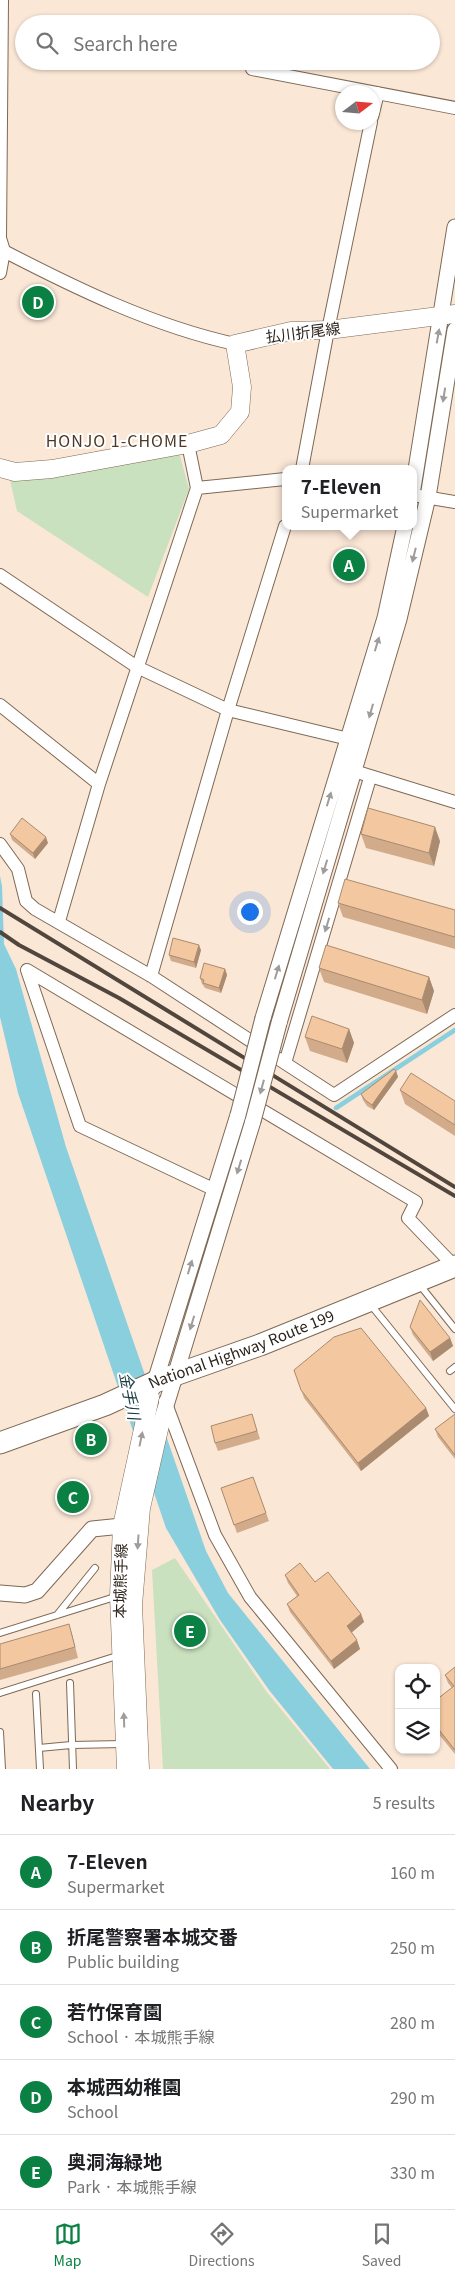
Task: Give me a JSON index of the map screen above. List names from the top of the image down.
{
  "streets": {
    "highway": ["National Highway Route 199"],
    "main road": ["払川折尾線", "本城熊手線"]
  },
  "crossings": [
    ["National Highway Route 199", "本城熊手線"]
  ],
  "districts": ["HONJO 1-CHOME"],
  "water": ["金手川"],
  "north": "right",
  "page": {
    "search": "Search here",
    "pins": [
      "D",
      "A",
      "B",
      "C",
      "E"
    ],
    "popup": ["7-Eleven", "Supermarket"],
    "heading": ["Nearby", "5 results"],
    "list": [
      {
        "mark": "A",
        "name": "7-Eleven",
        "note": "Supermarket",
        "value": "160 m"
      },
      {
        "mark": "B",
        "name": "折尾警察署本城交番",
        "note": "Public building",
        "value": "250 m"
      },
      {
        "mark": "C",
        "name": "若竹保育園",
        "note": "School · 本城熊手線",
        "value": "280 m"
      },
      {
        "mark": "D",
        "name": "本城西幼稚園",
        "note": "School",
        "value": "290 m"
      },
      {
        "mark": "E",
        "name": "奥洞海緑地",
        "note": "Park · 本城熊手線",
        "value": "330 m"
      }
    ],
    "nav": ["Map", "Directions", "Saved"]
  }
}
